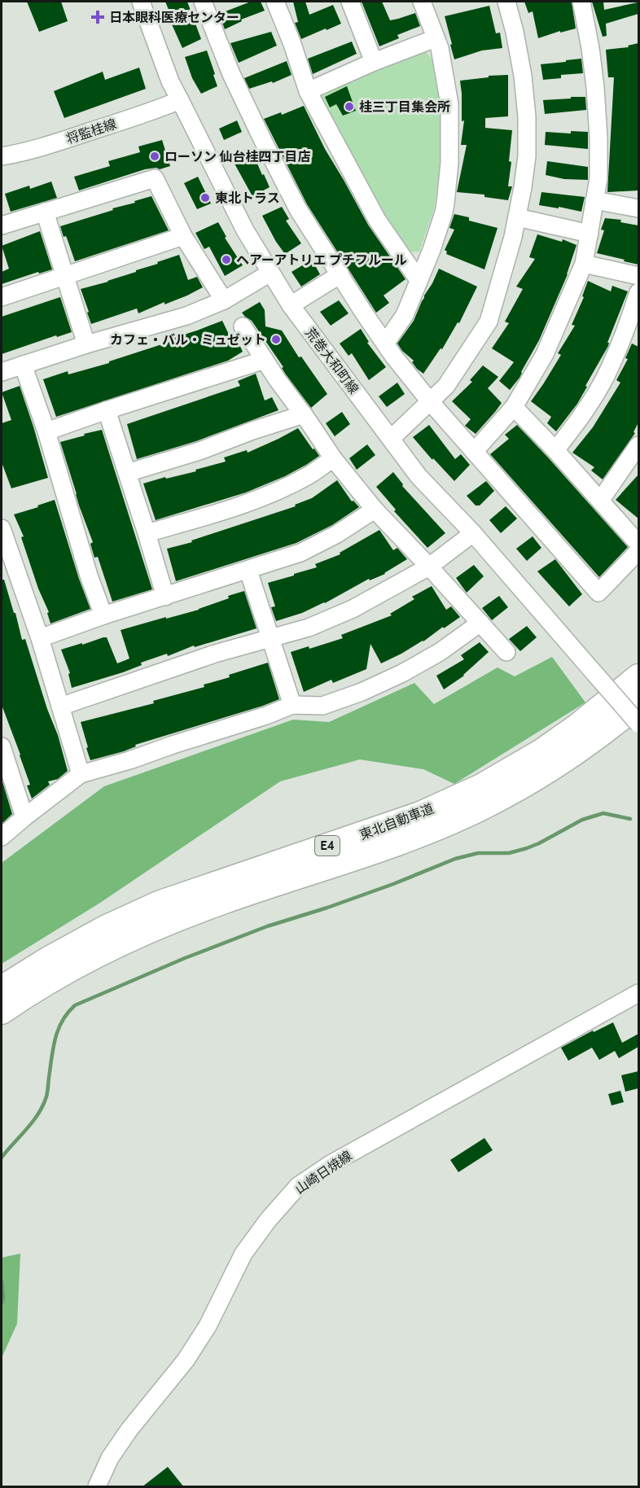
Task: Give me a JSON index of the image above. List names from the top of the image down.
{
  "streets": {
    "highway": ["東北自動車道", "E4"],
    "street": ["将監桂線", "荒巻大和町線", "山崎日焼線"]
  },
  "crossings": [
    ["将監桂線", "荒巻大和町線"]
  ],
  "places": {
    "health": ["日本眼科医療センター"],
    "other": [
      "桂三丁目集会所",
      "ローソン 仙台桂四丁目店",
      "東北トラス",
      "ヘアーアトリエ プチフルール",
      "カフェ・バル・ミュゼット"
    ]
  }
}
